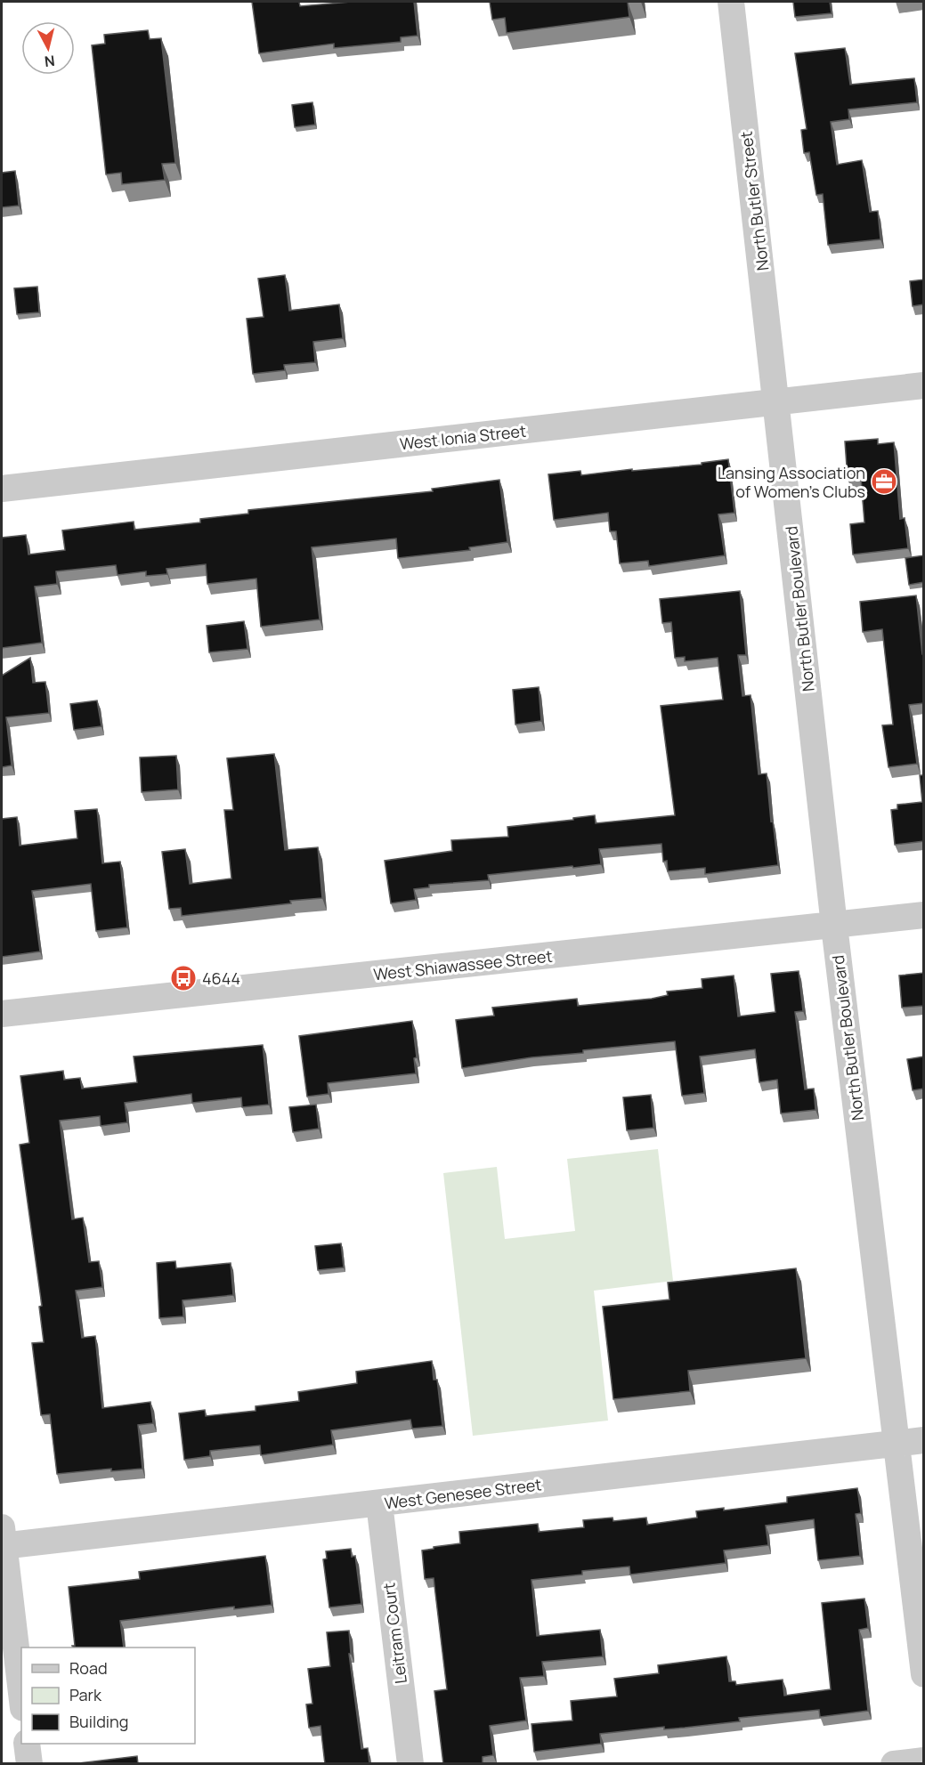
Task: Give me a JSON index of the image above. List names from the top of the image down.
{
  "streets": {
    "street": [
      "North Butler Street",
      "West Ionia Street",
      "North Butler Boulevard",
      "West Shiawassee Street",
      "West Genesee Street",
      "Leitram Court"
    ]
  },
  "crossings": [
    ["North Butler Street", "West Ionia Street"],
    ["North Butler Street", "North Butler Boulevard"],
    ["West Ionia Street", "North Butler Boulevard"],
    ["North Butler Boulevard", "West Shiawassee Street"],
    ["North Butler Boulevard", "West Genesee Street"],
    ["West Genesee Street", "Leitram Court"]
  ],
  "places": {
    "office": ["Lansing Association of Women's Clubs"],
    "bus stop": ["4644"]
  },
  "legend": ["Road", "Park", "Building"],
  "north": "bottom"
}
